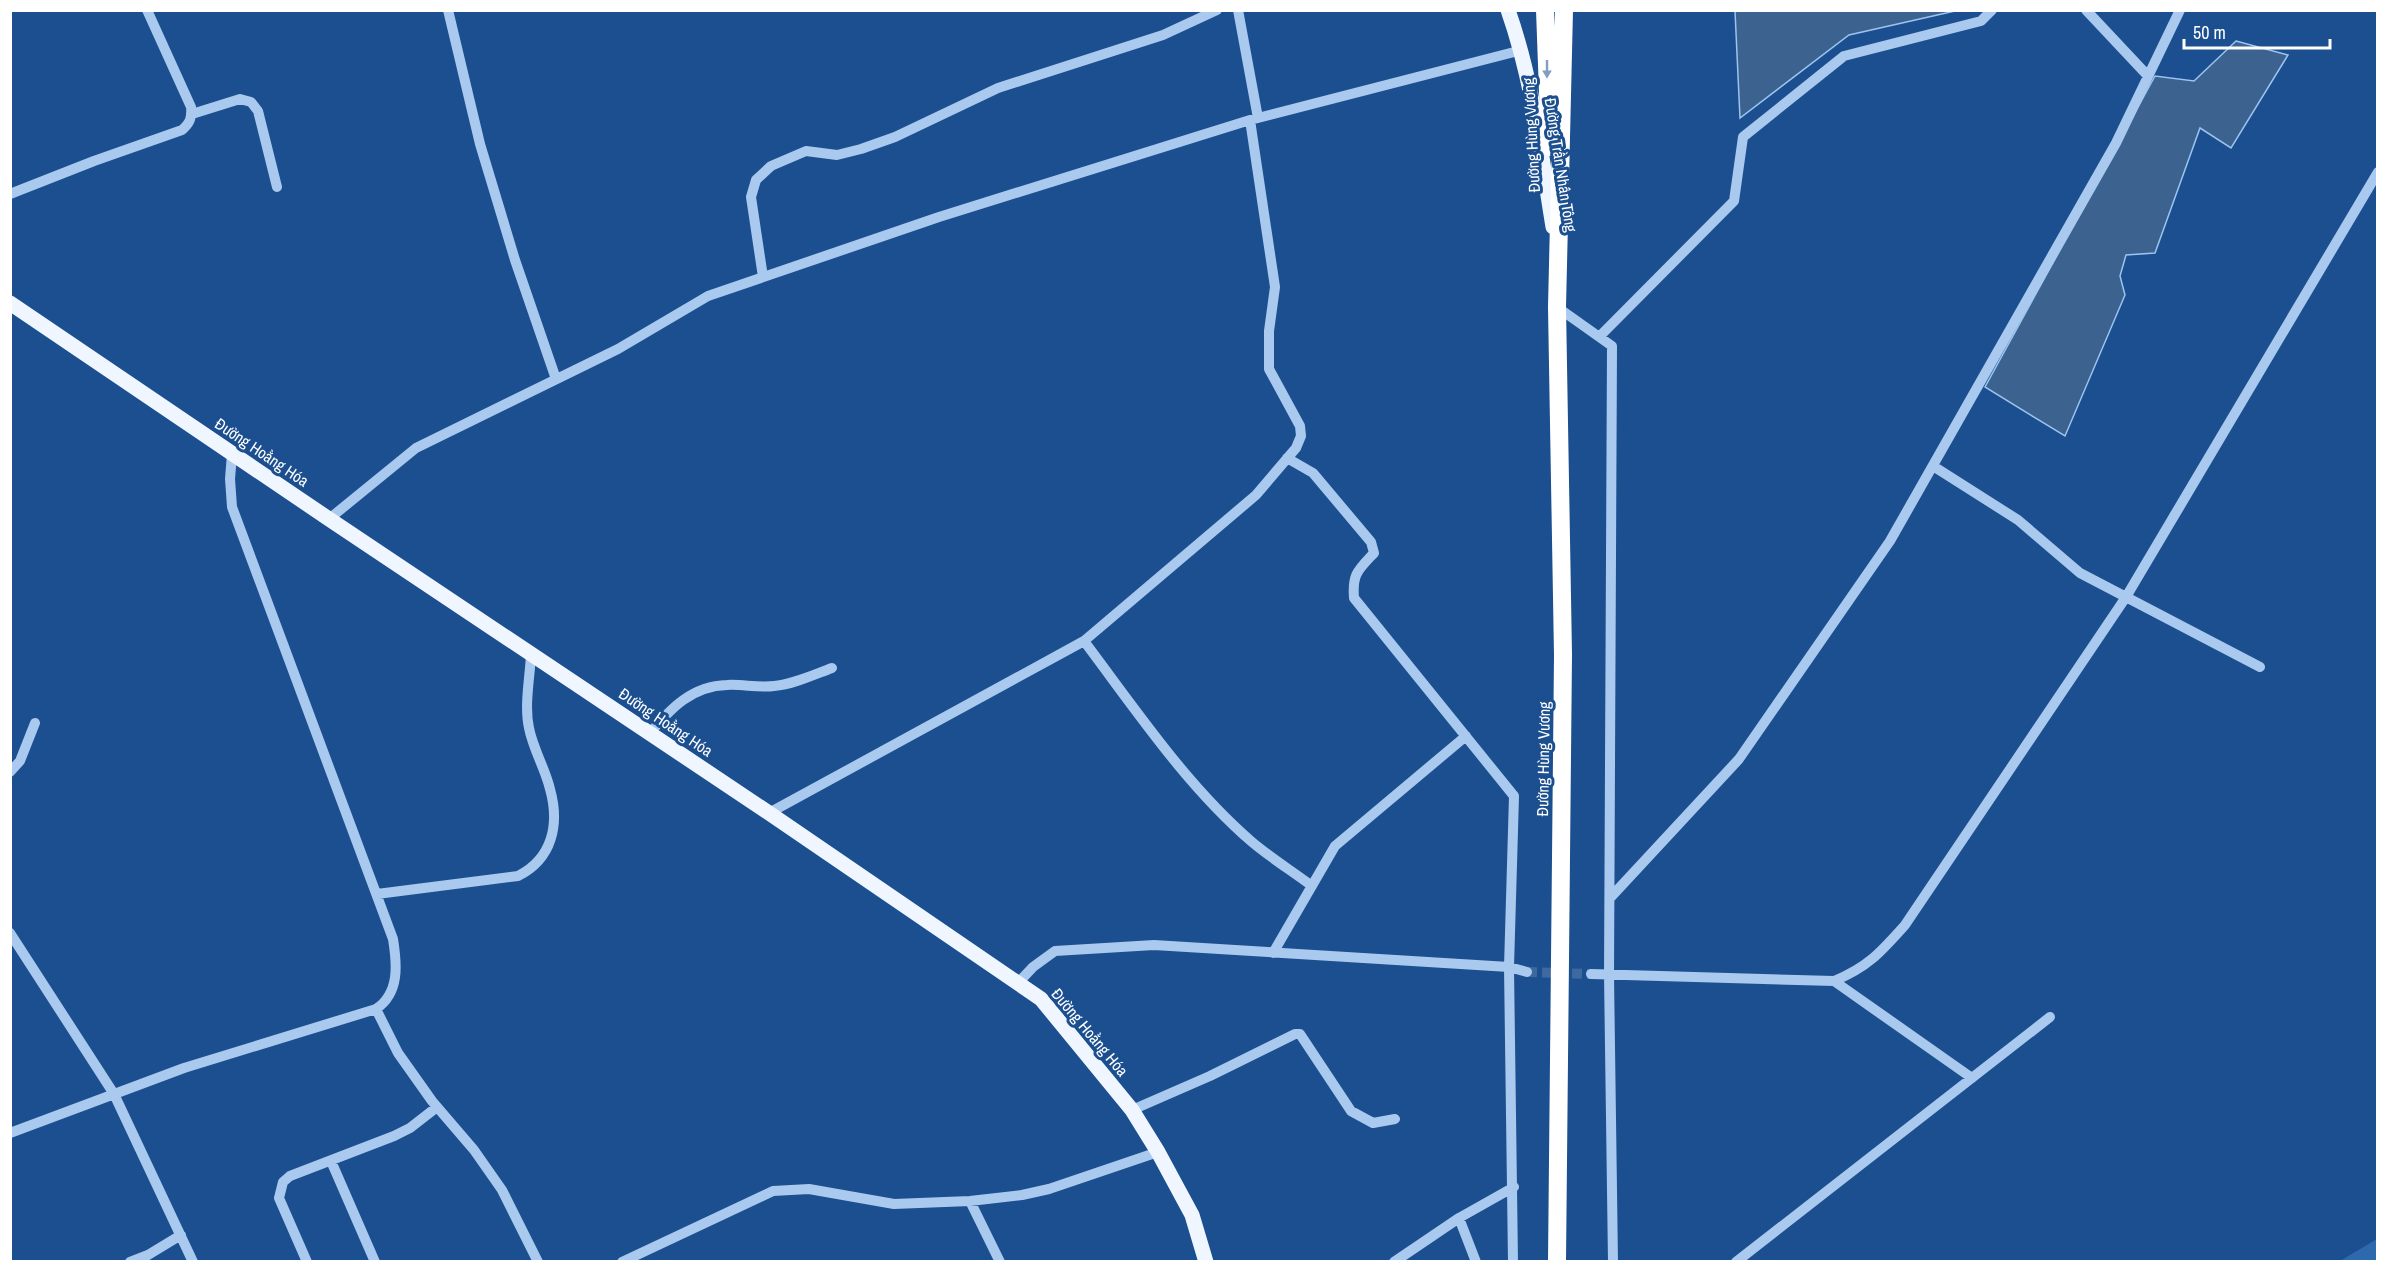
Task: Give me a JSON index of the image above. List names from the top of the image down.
{
  "streets": {
    "highway": ["Đường Hùng Vương"],
    "main road": ["Đường Trần Nhân Tông", "Đường Hoằng Hóa"]
  },
  "crossings": [
    ["Đường Hùng Vương", "Đường Trần Nhân Tông"]
  ],
  "scale_bar": "50 m"
}
